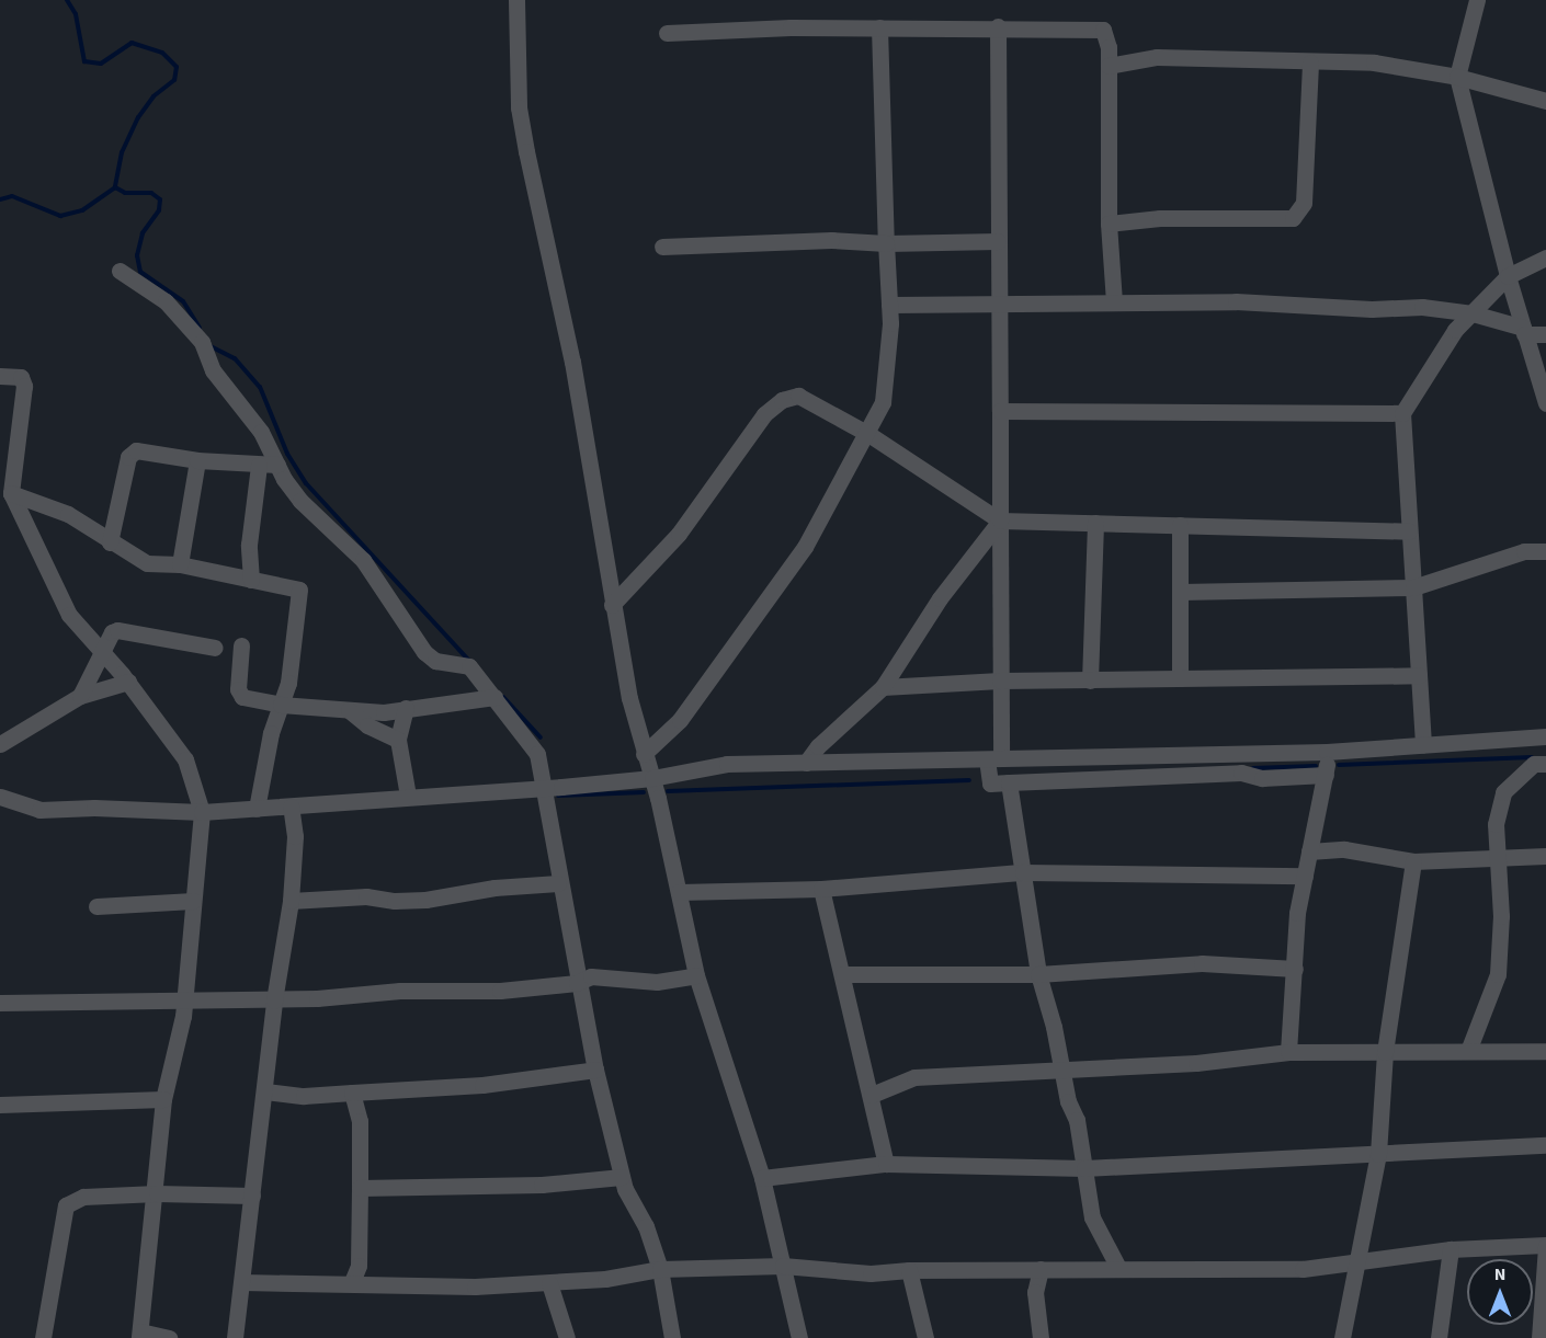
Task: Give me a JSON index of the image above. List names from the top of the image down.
{
  "north": "top"
}
